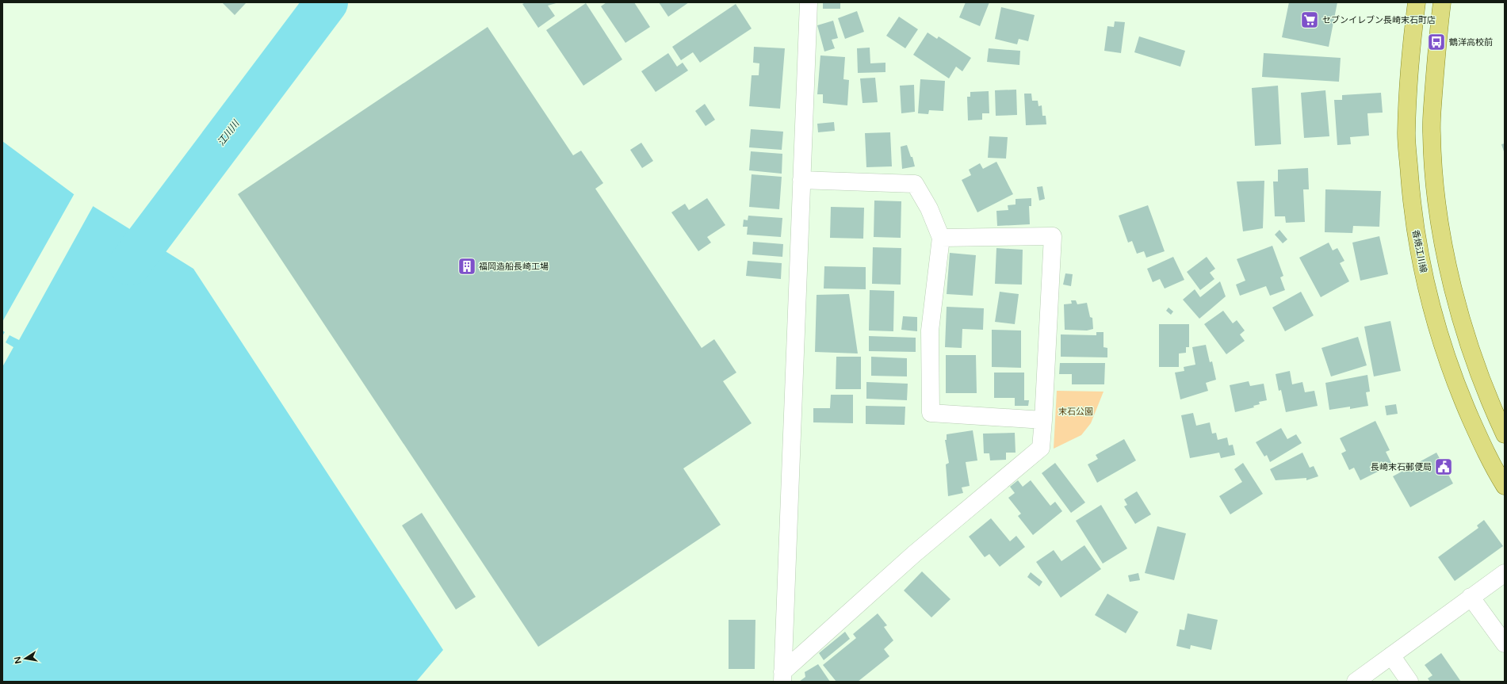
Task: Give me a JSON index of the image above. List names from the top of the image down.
{
  "streets": {
    "main road": ["香焼江川線"]
  },
  "water": ["江川川"],
  "parks": ["末石公園"],
  "places": {
    "supermarket": ["セブンイレブン長崎末石町店"],
    "bus stop": ["鶴洋高校前"],
    "building": ["福岡造船長崎工場"],
    "public building": ["長崎末石郵便局"]
  },
  "north": "left"
}
